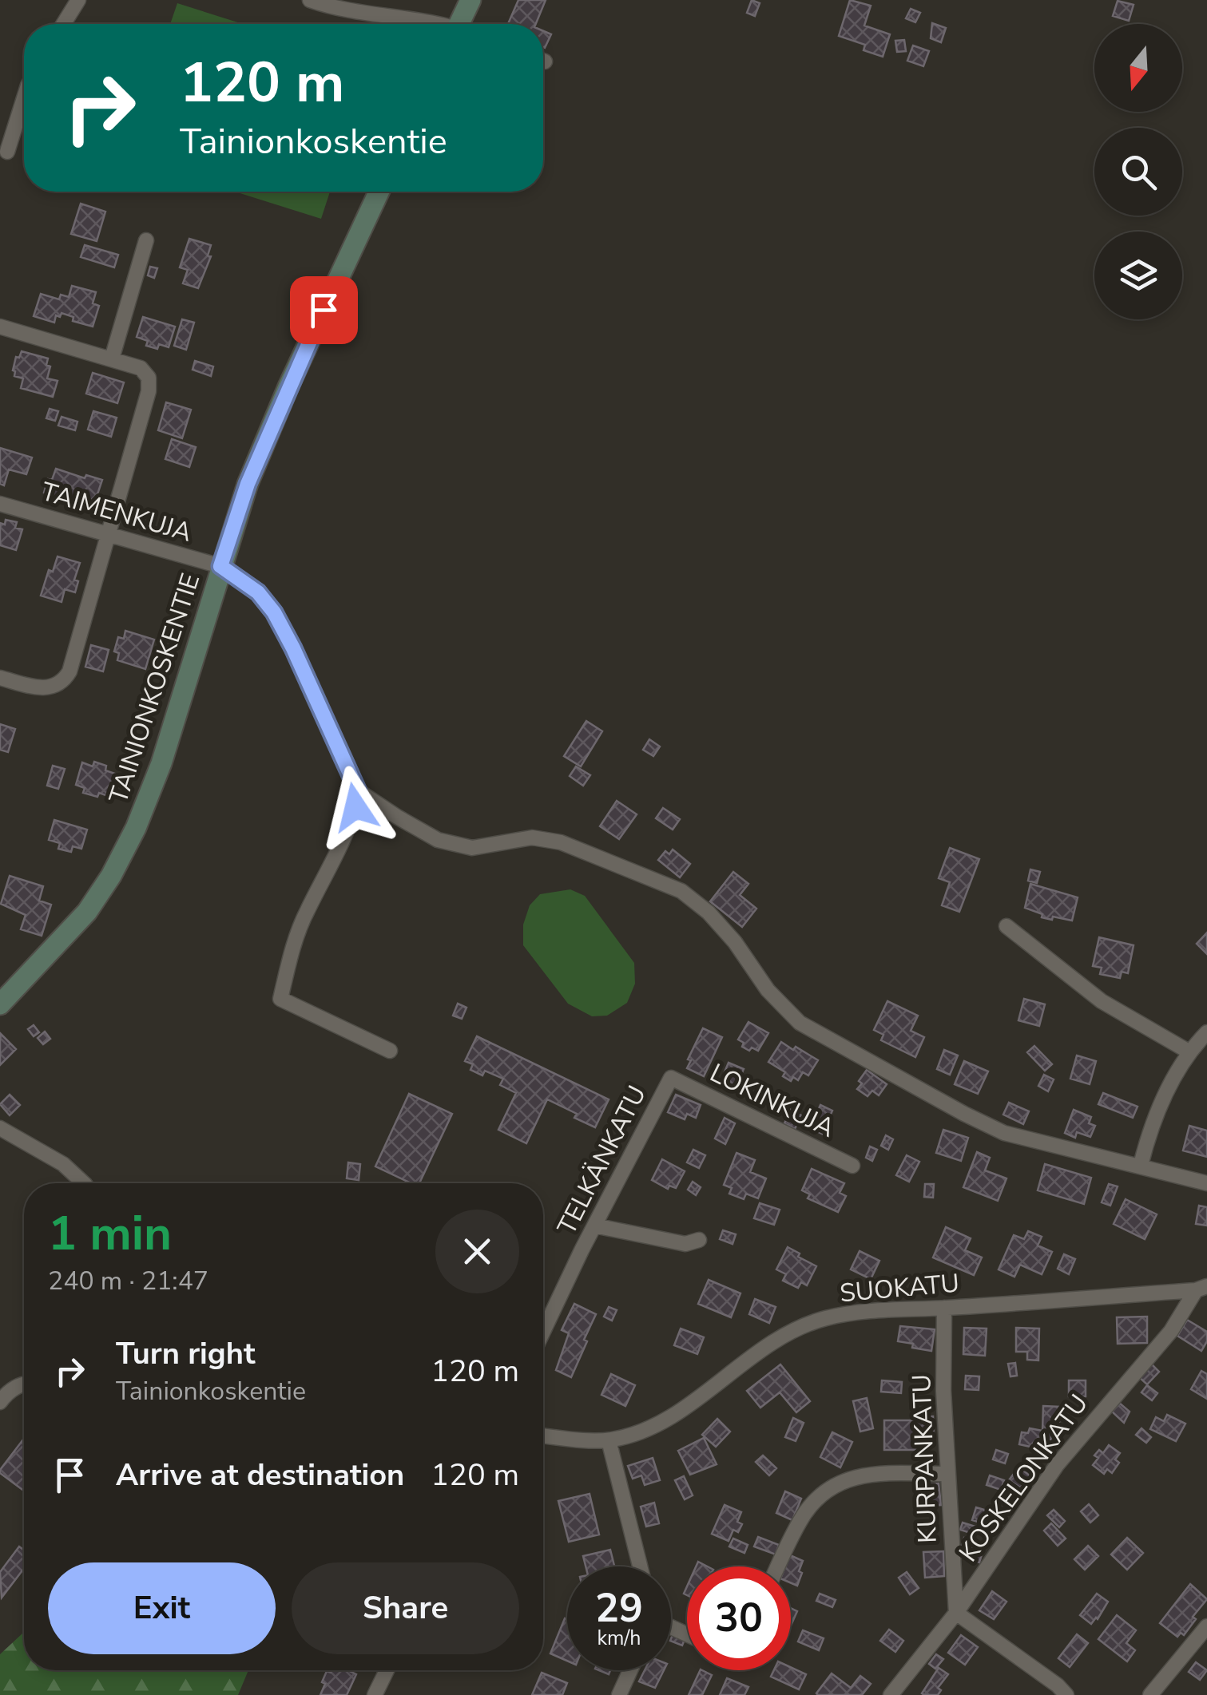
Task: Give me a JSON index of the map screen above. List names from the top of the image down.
{
  "streets": {
    "street": [
      "TAIMENKUJA",
      "TAINIONKOSKENTIE",
      "LOKINKUJA",
      "TELKÄNKATU",
      "SUOKATU",
      "KURPANKATU",
      "KOSKELONKATU"
    ]
  },
  "crossings": [
    ["TAIMENKUJA", "TAINIONKOSKENTIE"],
    ["LOKINKUJA", "TELKÄNKATU"],
    ["SUOKATU", "KURPANKATU"],
    ["SUOKATU", "KOSKELONKATU"],
    ["KURPANKATU", "KOSKELONKATU"]
  ],
  "north": "bottom",
  "page": {
    "turn": ["120 m", "Tainionkoskentie"],
    "heading": ["1 min", "240 m · 21:47"],
    "list": [
      {
        "name": "Turn right",
        "note": "Tainionkoskentie",
        "value": "120 m"
      },
      {
        "name": "Arrive at destination",
        "value": "120 m"
      }
    ],
    "buttons": ["Exit", "Share"],
    "speed": "29 km/h",
    "limit": "30"
  }
}
